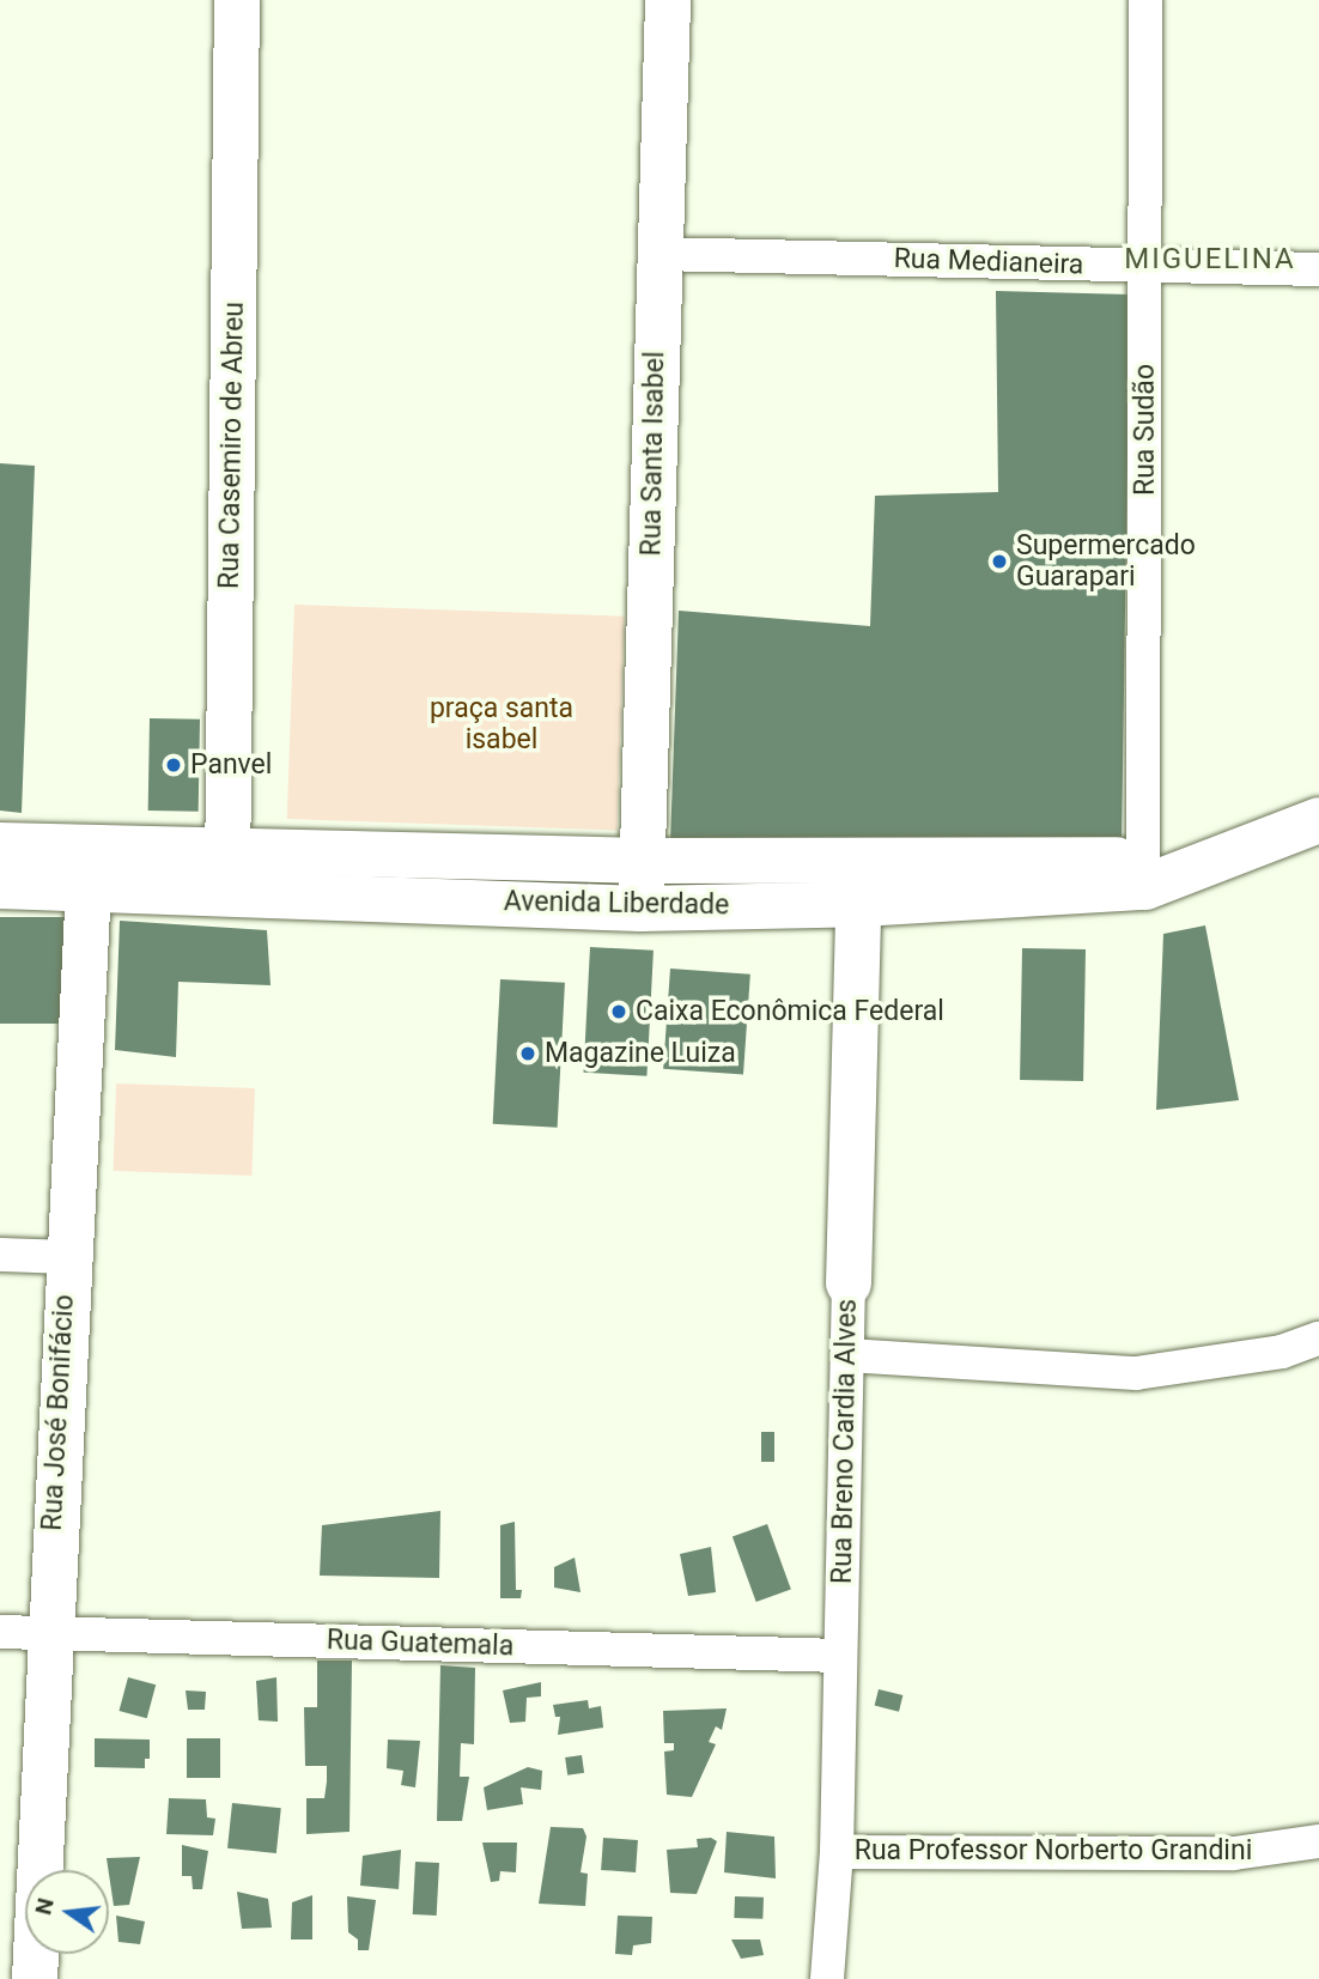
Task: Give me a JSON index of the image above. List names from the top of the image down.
{
  "streets": {
    "street": [
      "Rua Medianeira",
      "Rua Sudão",
      "Rua Casemiro de Abreu",
      "Rua Santa Isabel",
      "Avenida Liberdade",
      "Rua José Bonifácio",
      "Rua Breno Cardia Alves",
      "Rua Guatemala",
      "Rua Professor Norberto Grandini"
    ]
  },
  "crossings": [
    ["Rua Medianeira", "Rua Sudão"],
    ["Rua Medianeira", "Rua Santa Isabel"],
    ["Rua Sudão", "Avenida Liberdade"],
    ["Rua Casemiro de Abreu", "Avenida Liberdade"],
    ["Rua Santa Isabel", "Avenida Liberdade"],
    ["Avenida Liberdade", "Rua José Bonifácio"],
    ["Avenida Liberdade", "Rua Breno Cardia Alves"],
    ["Rua José Bonifácio", "Rua Guatemala"],
    ["Rua Breno Cardia Alves", "Rua Guatemala"],
    ["Rua Breno Cardia Alves", "Rua Professor Norberto Grandini"]
  ],
  "districts": ["MIGUELINA"],
  "parks": ["praça santa isabel"],
  "places": [
    "Supermercado Guarapari",
    "Panvel",
    "Caixa Econômica Federal",
    "Magazine Luiza"
  ],
  "north": "left"
}
